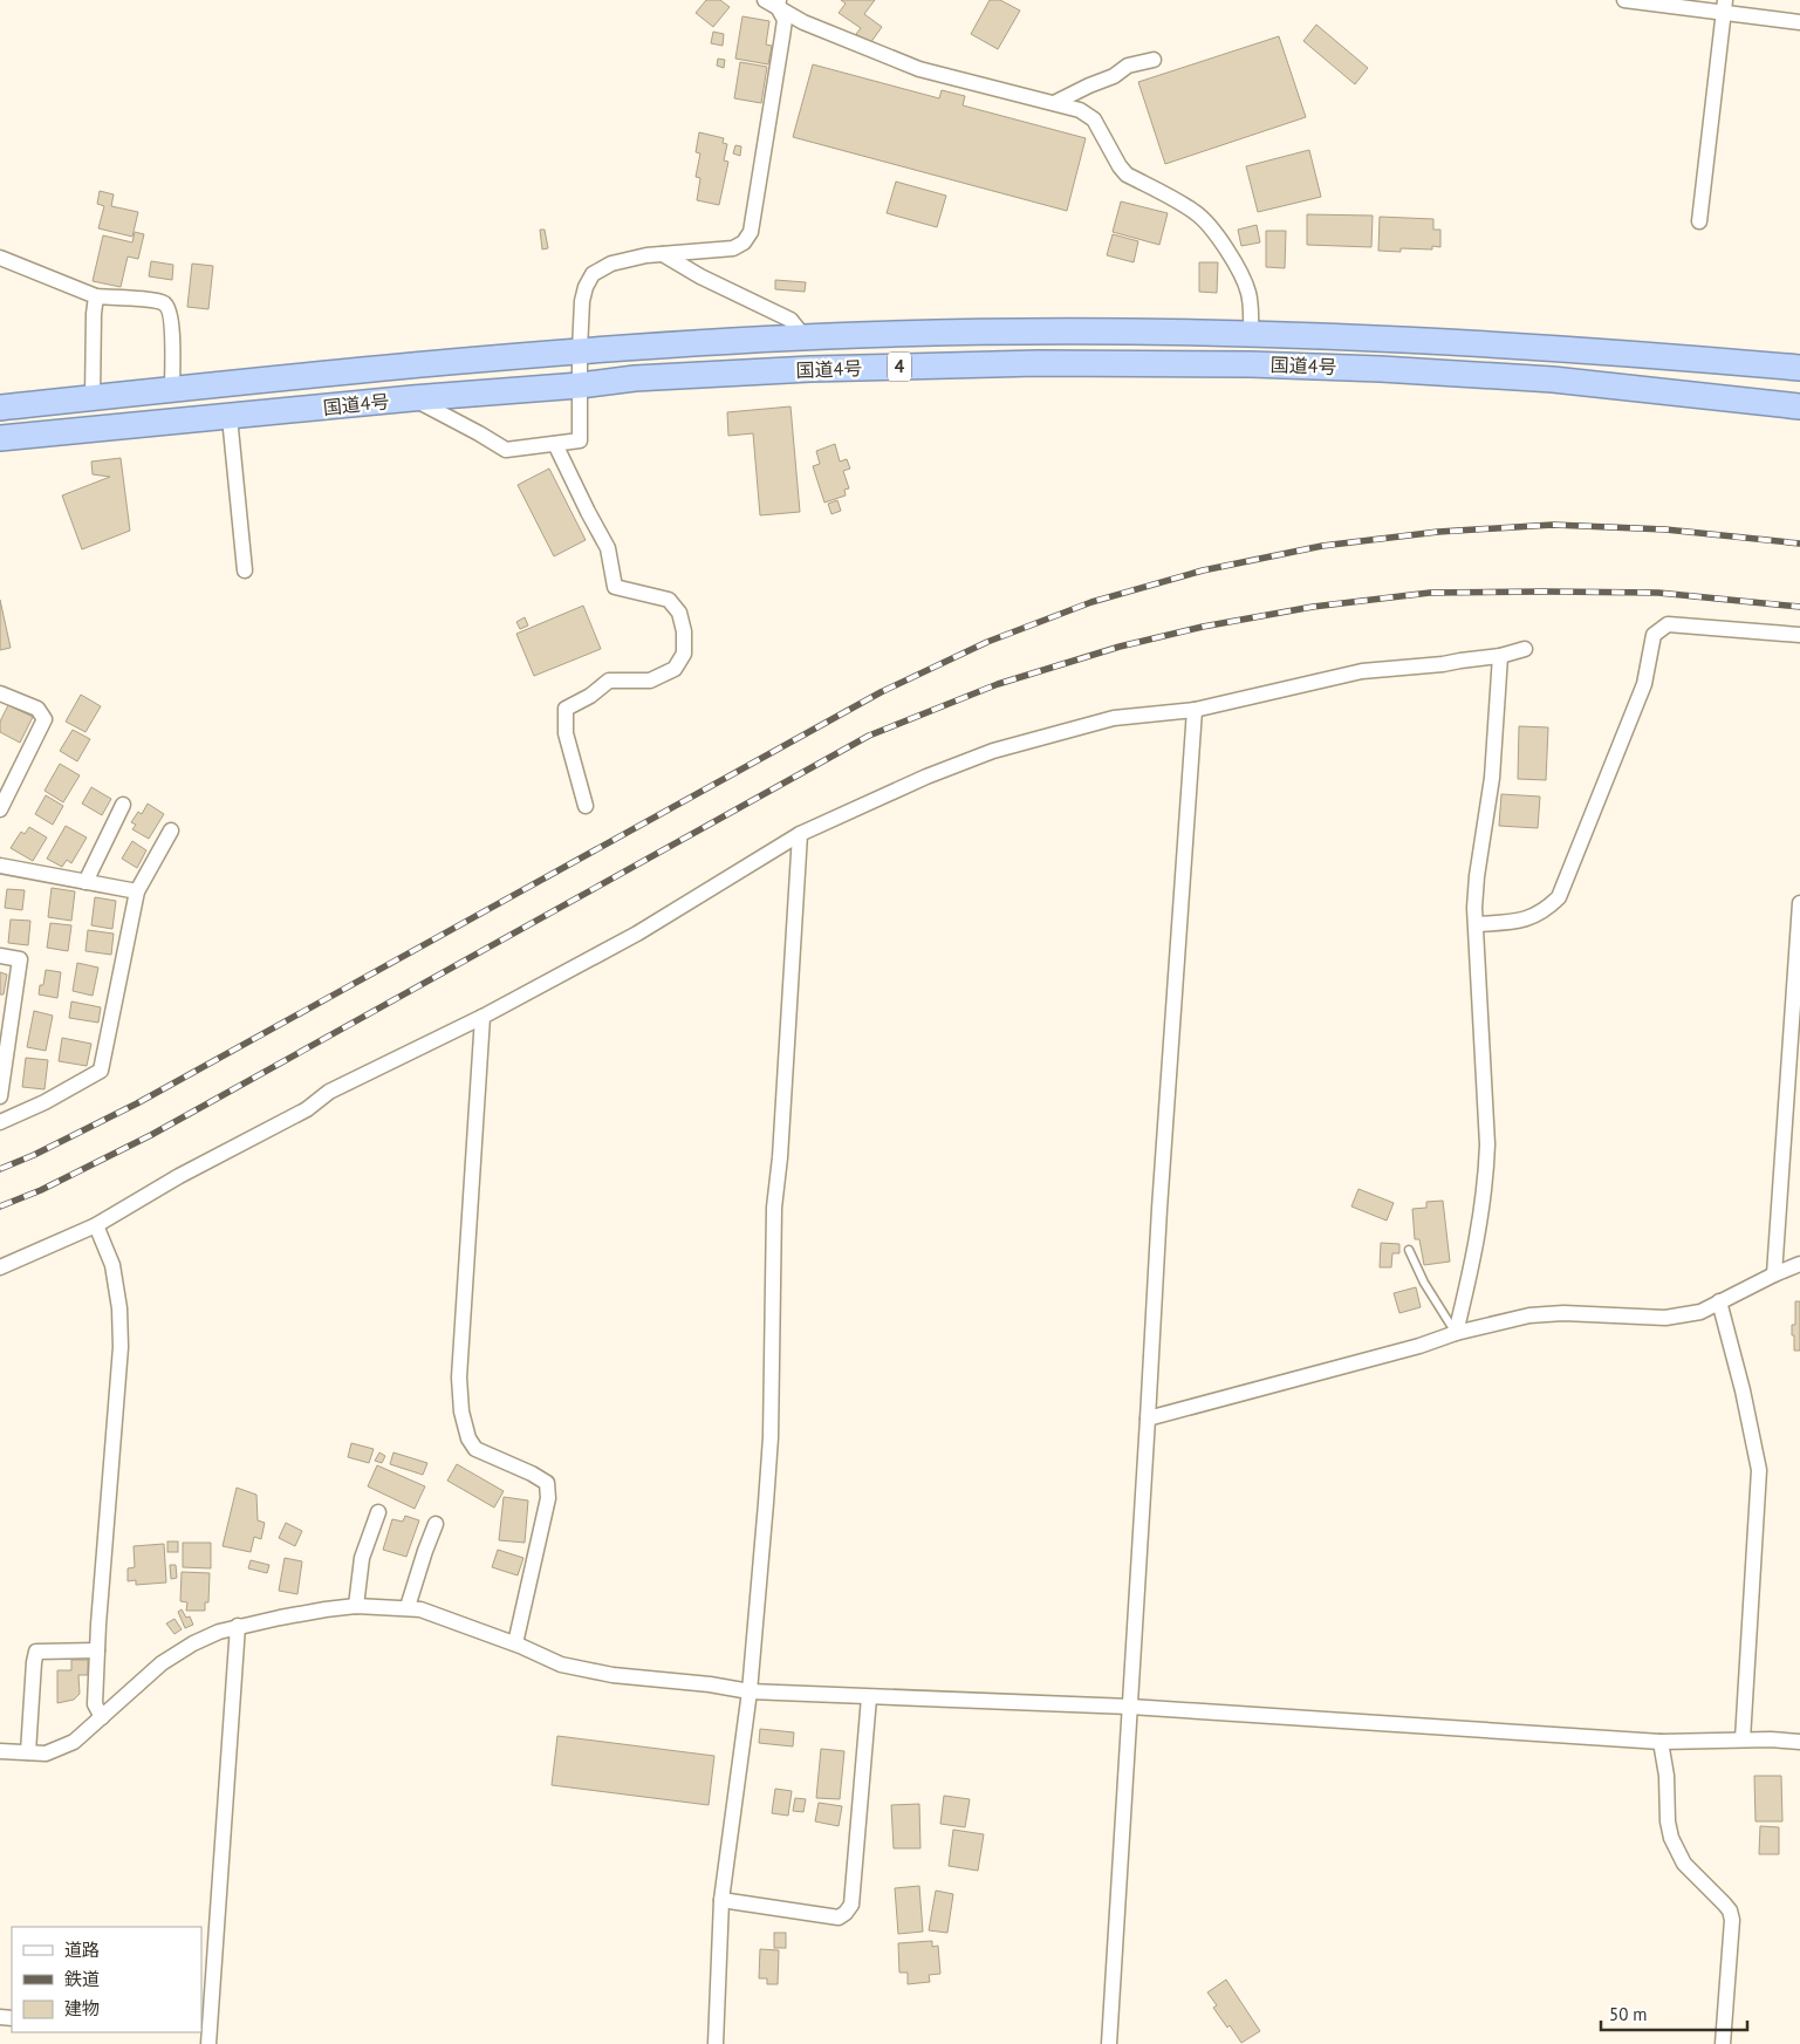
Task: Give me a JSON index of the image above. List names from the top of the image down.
{
  "streets": {
    "highway": ["国道4号", "4"]
  },
  "legend": ["道路", "鉄道", "建物"],
  "scale_bar": "50 m"
}
